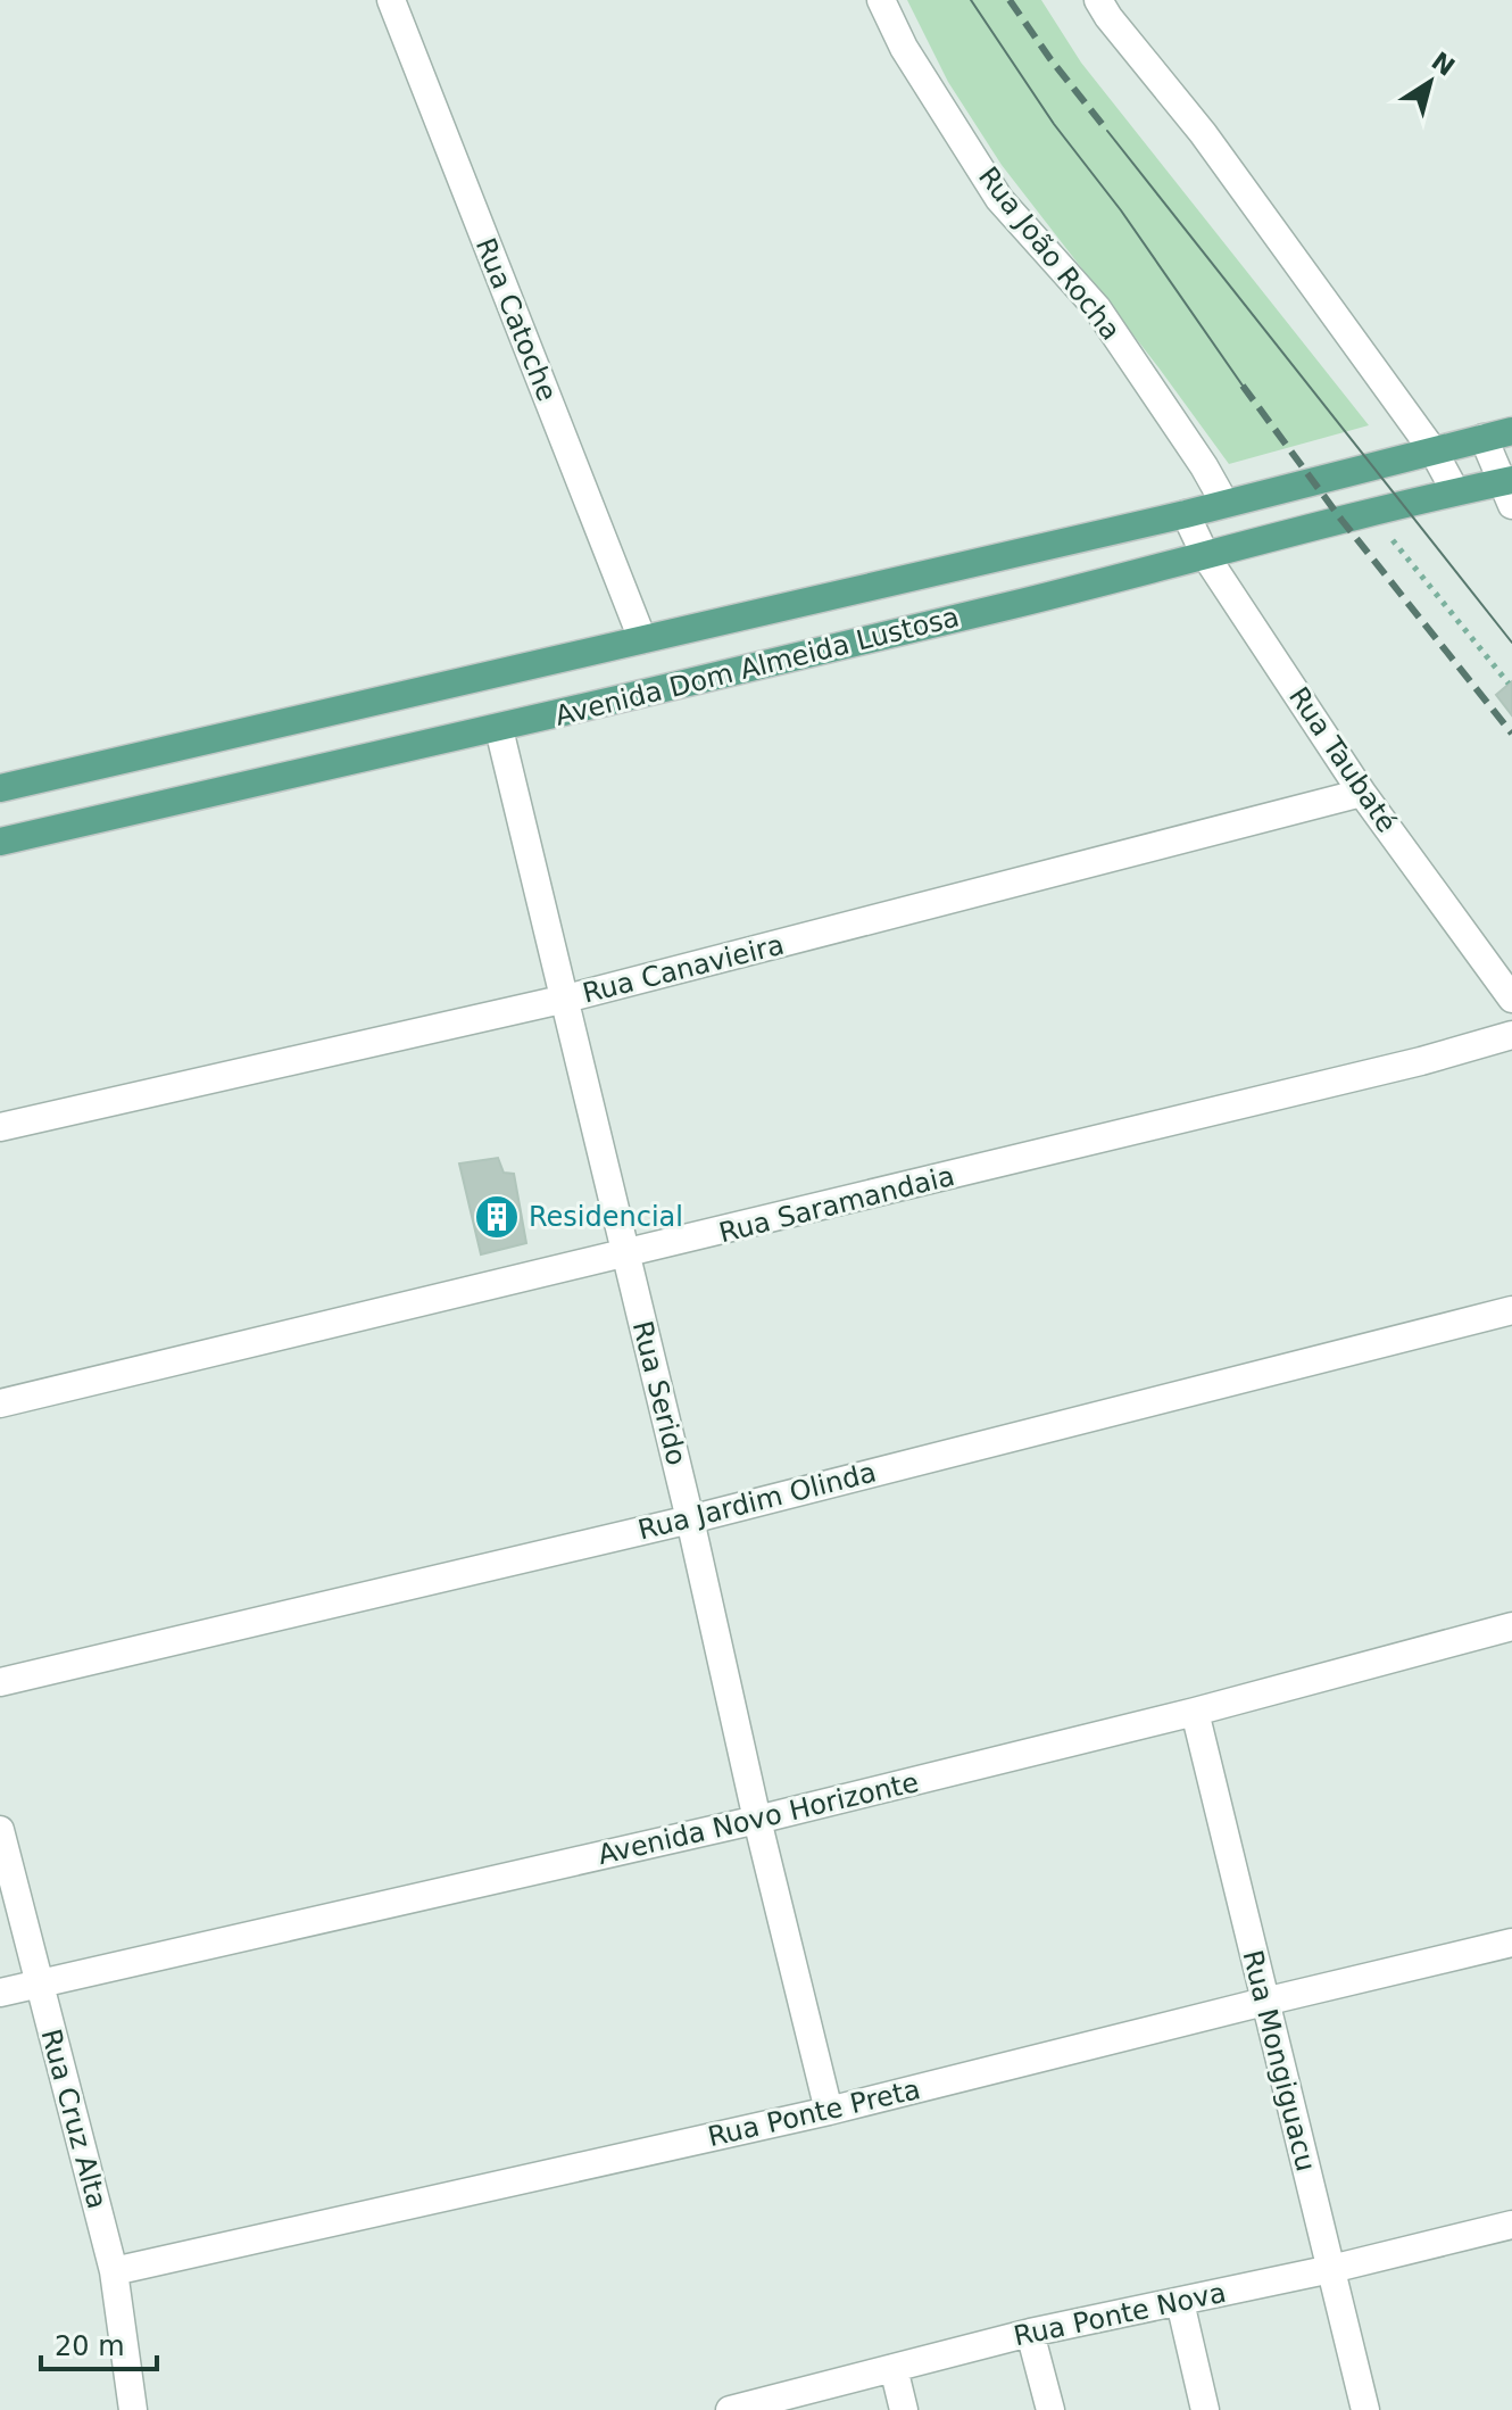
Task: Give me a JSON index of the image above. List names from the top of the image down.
{
  "streets": {
    "main road": ["Avenida Dom Almeida Lustosa"],
    "street": [
      "Rua João Rocha",
      "Rua Catoche",
      "Rua Taubaté",
      "Rua Canavieira",
      "Rua Saramandaia",
      "Rua Serido",
      "Rua Jardim Olinda",
      "Avenida Novo Horizonte",
      "Rua Mongiguacu",
      "Rua Ponte Preta",
      "Rua Cruz Alta",
      "Rua Ponte Nova"
    ]
  },
  "crossings": [
    ["Rua João Rocha", "Avenida Dom Almeida Lustosa"],
    ["Rua Catoche", "Avenida Dom Almeida Lustosa"],
    ["Avenida Dom Almeida Lustosa", "Rua Taubaté"],
    ["Avenida Dom Almeida Lustosa", "Rua Serido"],
    ["Rua Taubaté", "Rua Canavieira"],
    ["Rua Canavieira", "Rua Serido"],
    ["Rua Saramandaia", "Rua Serido"],
    ["Rua Serido", "Rua Jardim Olinda"],
    ["Rua Serido", "Avenida Novo Horizonte"],
    ["Rua Serido", "Rua Ponte Preta"],
    ["Avenida Novo Horizonte", "Rua Mongiguacu"],
    ["Avenida Novo Horizonte", "Rua Cruz Alta"],
    ["Rua Mongiguacu", "Rua Ponte Preta"],
    ["Rua Mongiguacu", "Rua Ponte Nova"],
    ["Rua Ponte Preta", "Rua Cruz Alta"]
  ],
  "places": {
    "building": ["Residencial"]
  },
  "scale_bar": "20 m",
  "north": "top right"
}
